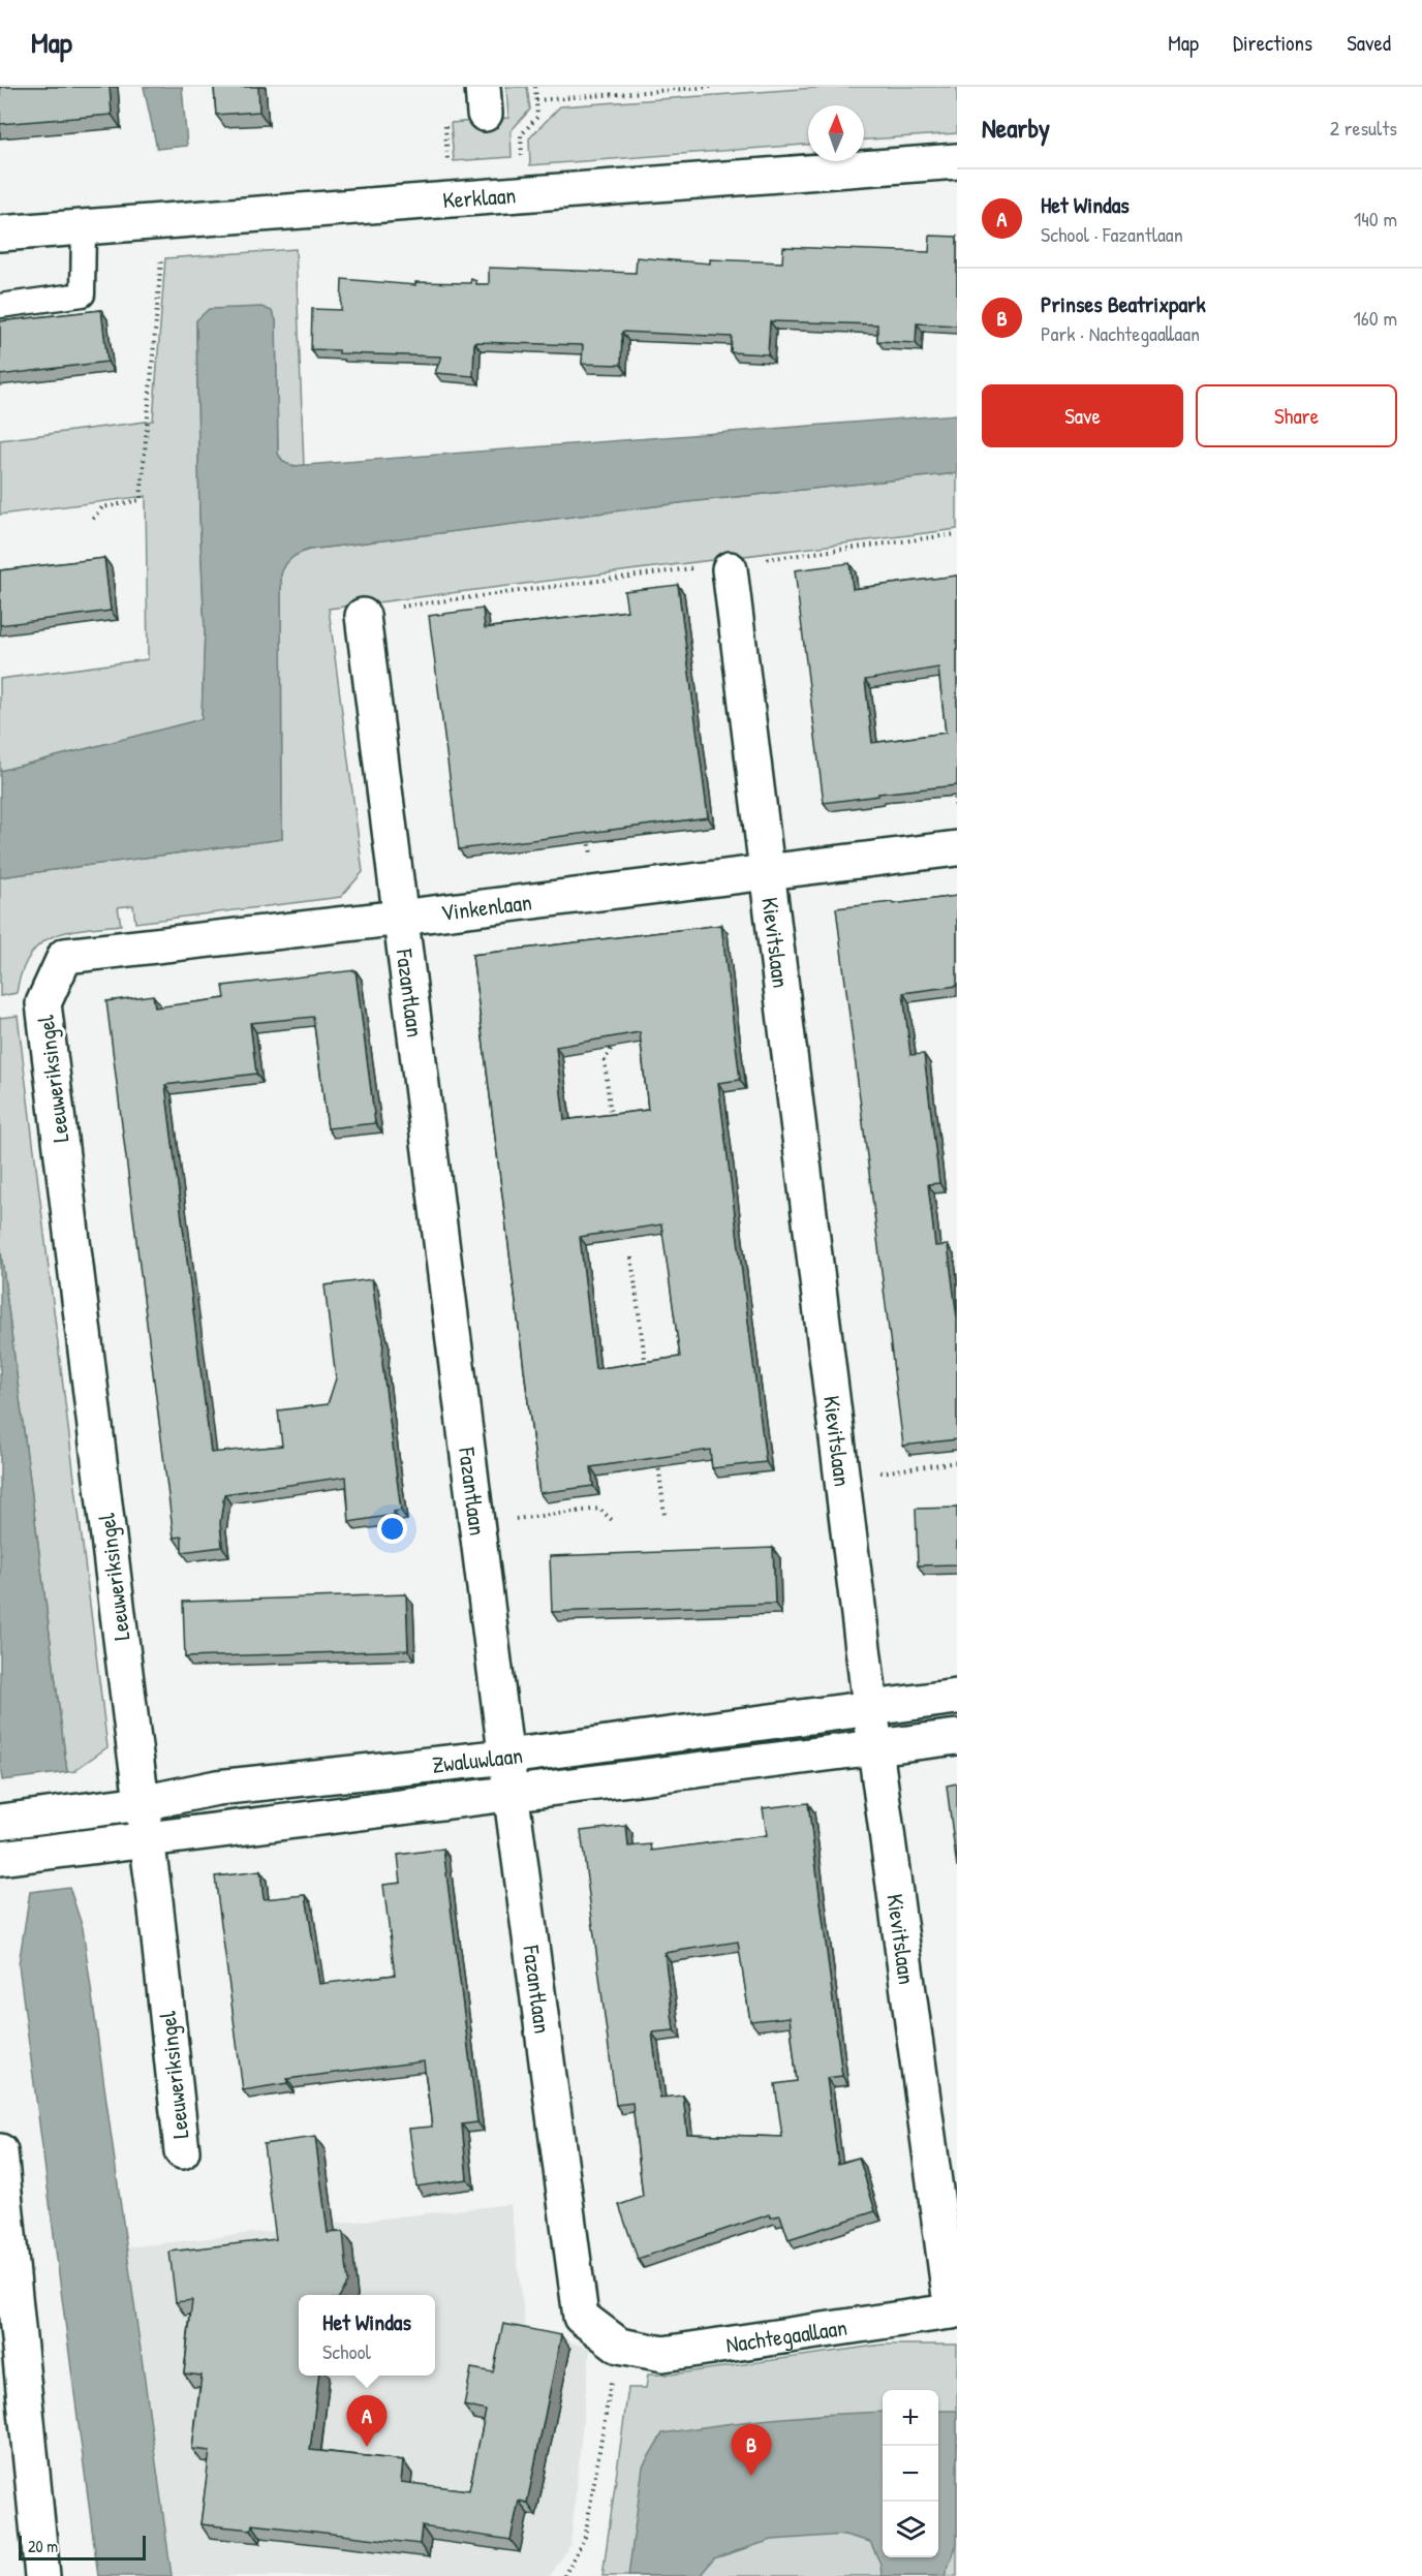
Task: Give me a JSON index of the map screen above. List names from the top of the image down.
{
  "streets": {
    "street": [
      "Kerklaan",
      "Vinkenlaan",
      "Kievitslaan",
      "Fazantlaan",
      "Leeuweriksingel",
      "Zwaluwlaan",
      "Nachtegaallaan"
    ]
  },
  "crossings": [
    ["Vinkenlaan", "Kievitslaan"],
    ["Vinkenlaan", "Fazantlaan"],
    ["Vinkenlaan", "Leeuweriksingel"],
    ["Kievitslaan", "Zwaluwlaan"],
    ["Kievitslaan", "Nachtegaallaan"],
    ["Fazantlaan", "Zwaluwlaan"],
    ["Fazantlaan", "Nachtegaallaan"],
    ["Leeuweriksingel", "Zwaluwlaan"]
  ],
  "scale_bar": "20 m",
  "north": "top",
  "page": {
    "header": "Map",
    "nav": ["Map", "Directions", "Saved"],
    "heading": ["Nearby", "2 results"],
    "list": [
      {
        "mark": "A",
        "name": "Het Windas",
        "note": "School · Fazantlaan",
        "value": "140 m"
      },
      {
        "mark": "B",
        "name": "Prinses Beatrixpark",
        "note": "Park · Nachtegaallaan",
        "value": "160 m"
      }
    ],
    "buttons": ["Save", "Share"],
    "popup": ["Het Windas", "School"],
    "map_buttons": ["+", "−"],
    "pins": ["A", "B"],
    "scale": "20 m"
  }
}
